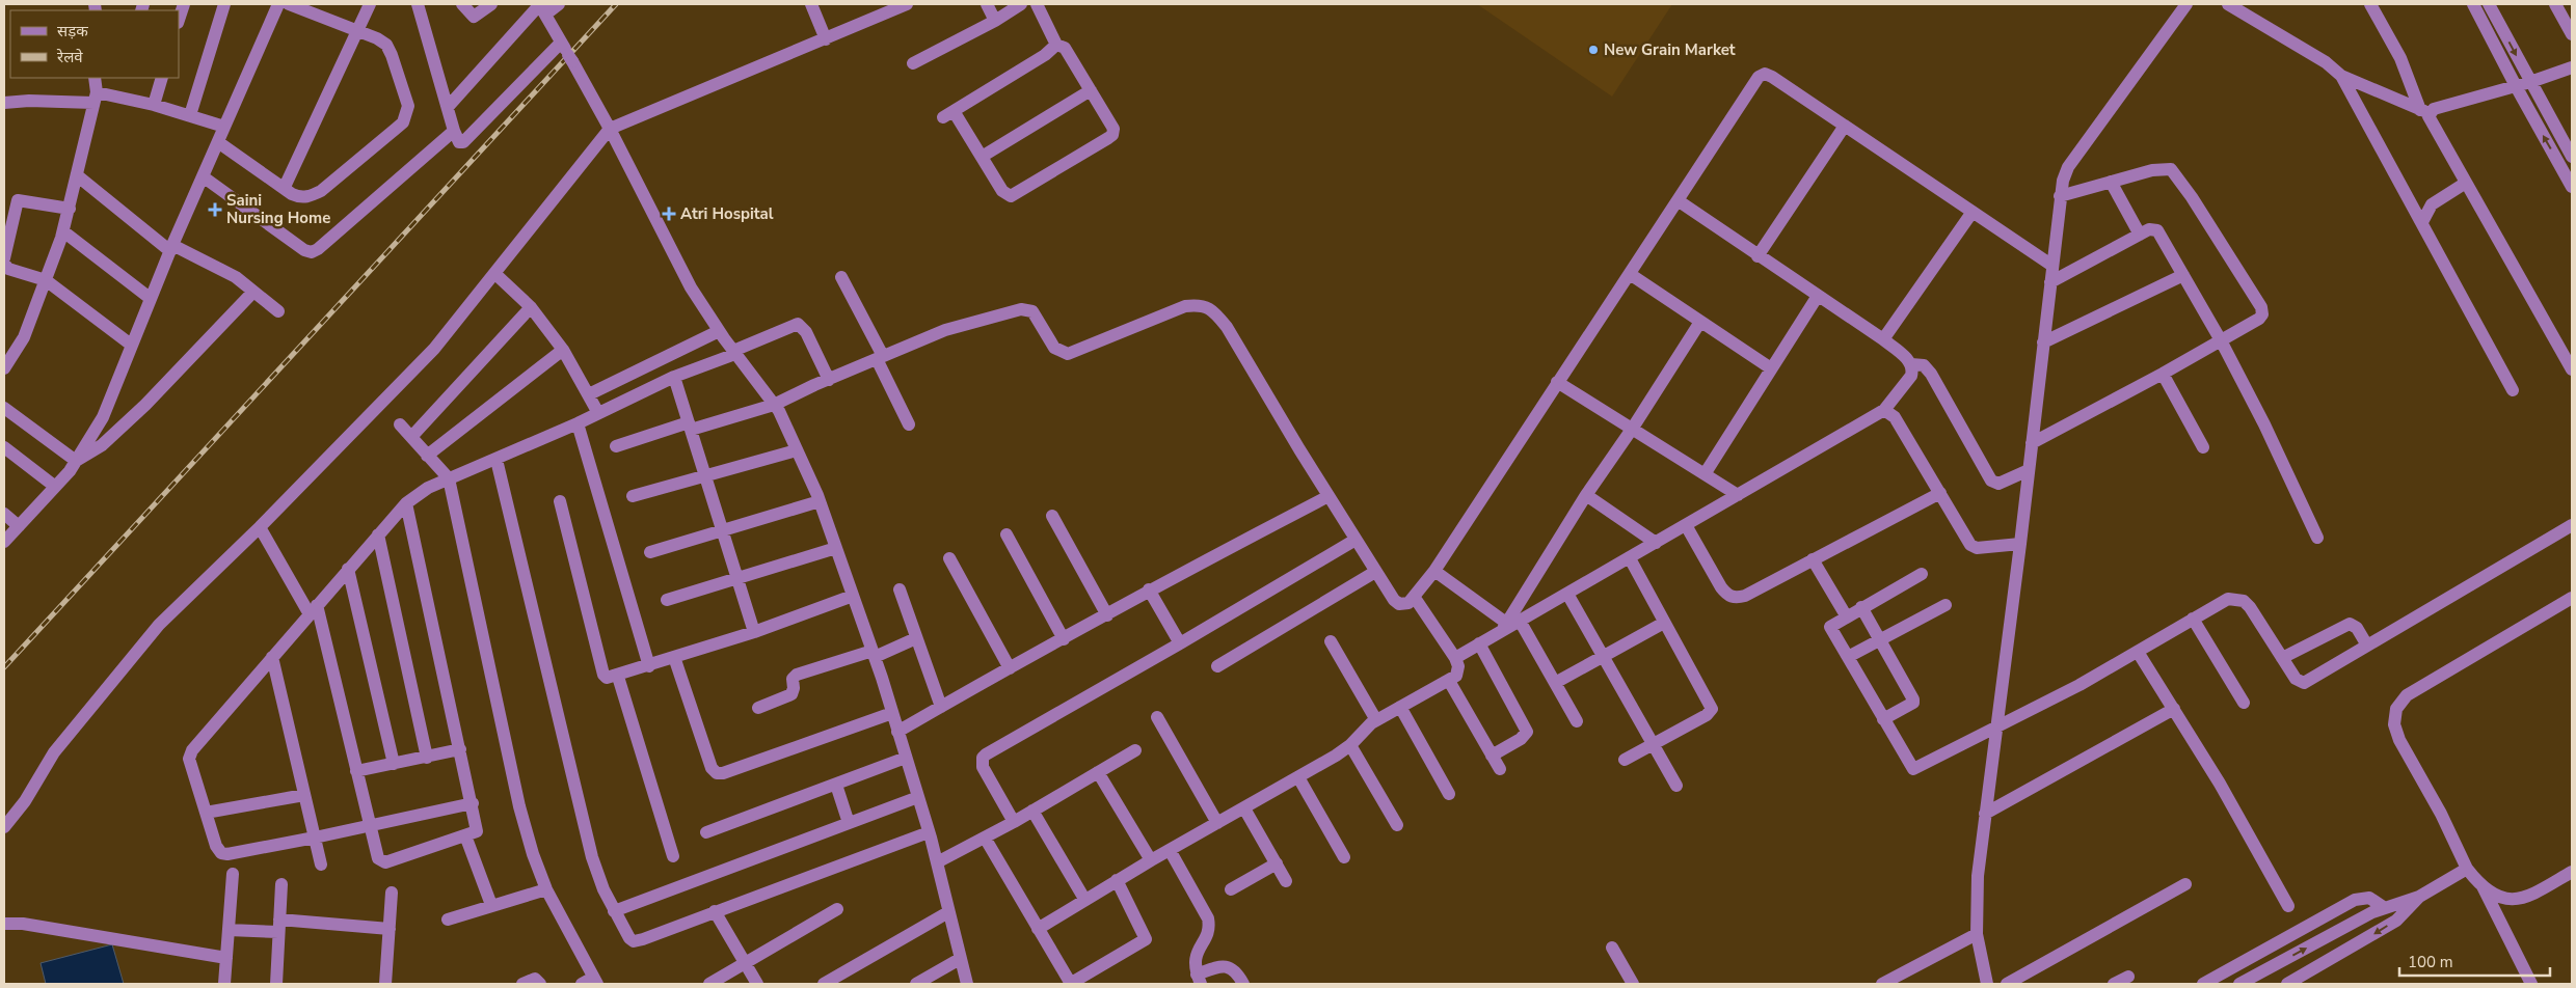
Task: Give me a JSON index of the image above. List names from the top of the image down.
{
  "places": {
    "other": ["New Grain Market"],
    "health": ["Saini Nursing Home", "Atri Hospital"]
  },
  "legend": ["सड़क", "रेलवे"],
  "scale_bar": "100 m"
}
